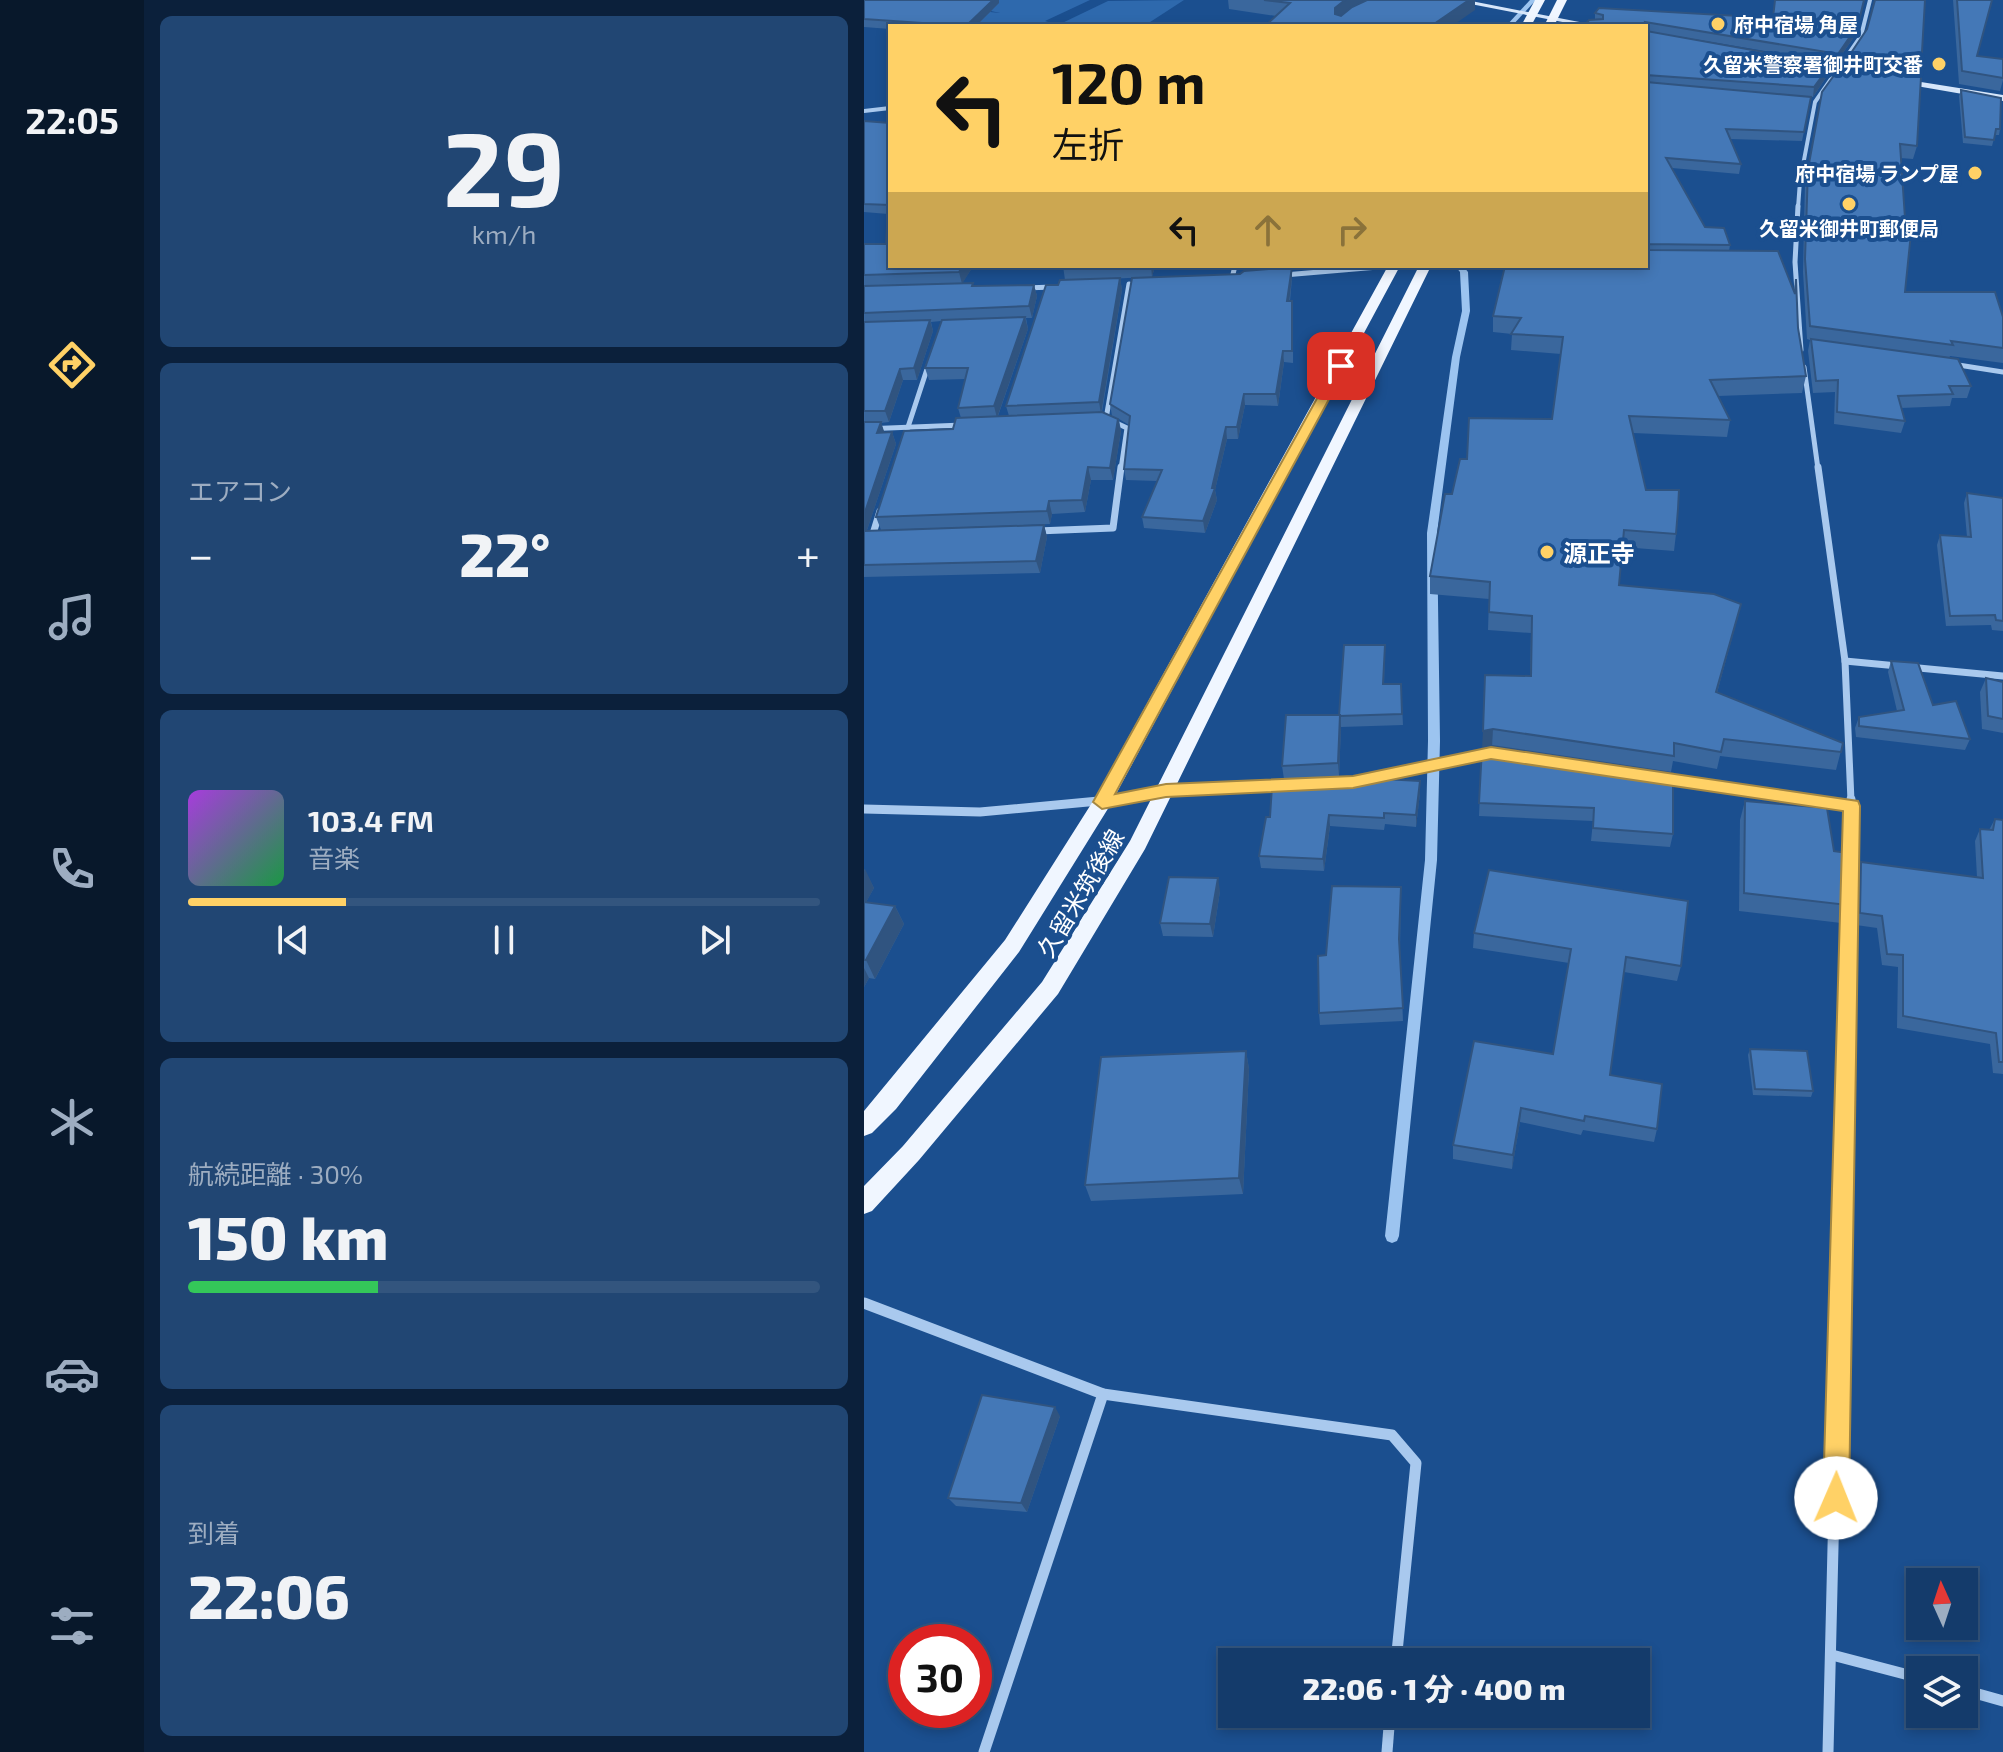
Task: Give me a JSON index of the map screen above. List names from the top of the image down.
{
  "streets": {
    "main road": ["久留米筑後線"]
  },
  "places": [
    "府中宿場 角屋",
    "久留米警察署御井町交番",
    "府中宿場 ランプ屋",
    "久留米御井町郵便局",
    "源正寺"
  ],
  "north": "top",
  "page": {
    "tabs": "22:05",
    "tile": [
      ["29", "km/h"],
      "エアコン",
      ["航続距離 · 30%", "150 km"],
      ["到着", "22:06"]
    ],
    "turn": ["120 m", "左折"],
    "heat": ["−", "22°", "+"],
    "song": ["103.4 FM", "音楽"],
    "limit": "30",
    "trip": "22:06 · 1 分 · 400 m"
  }
}
